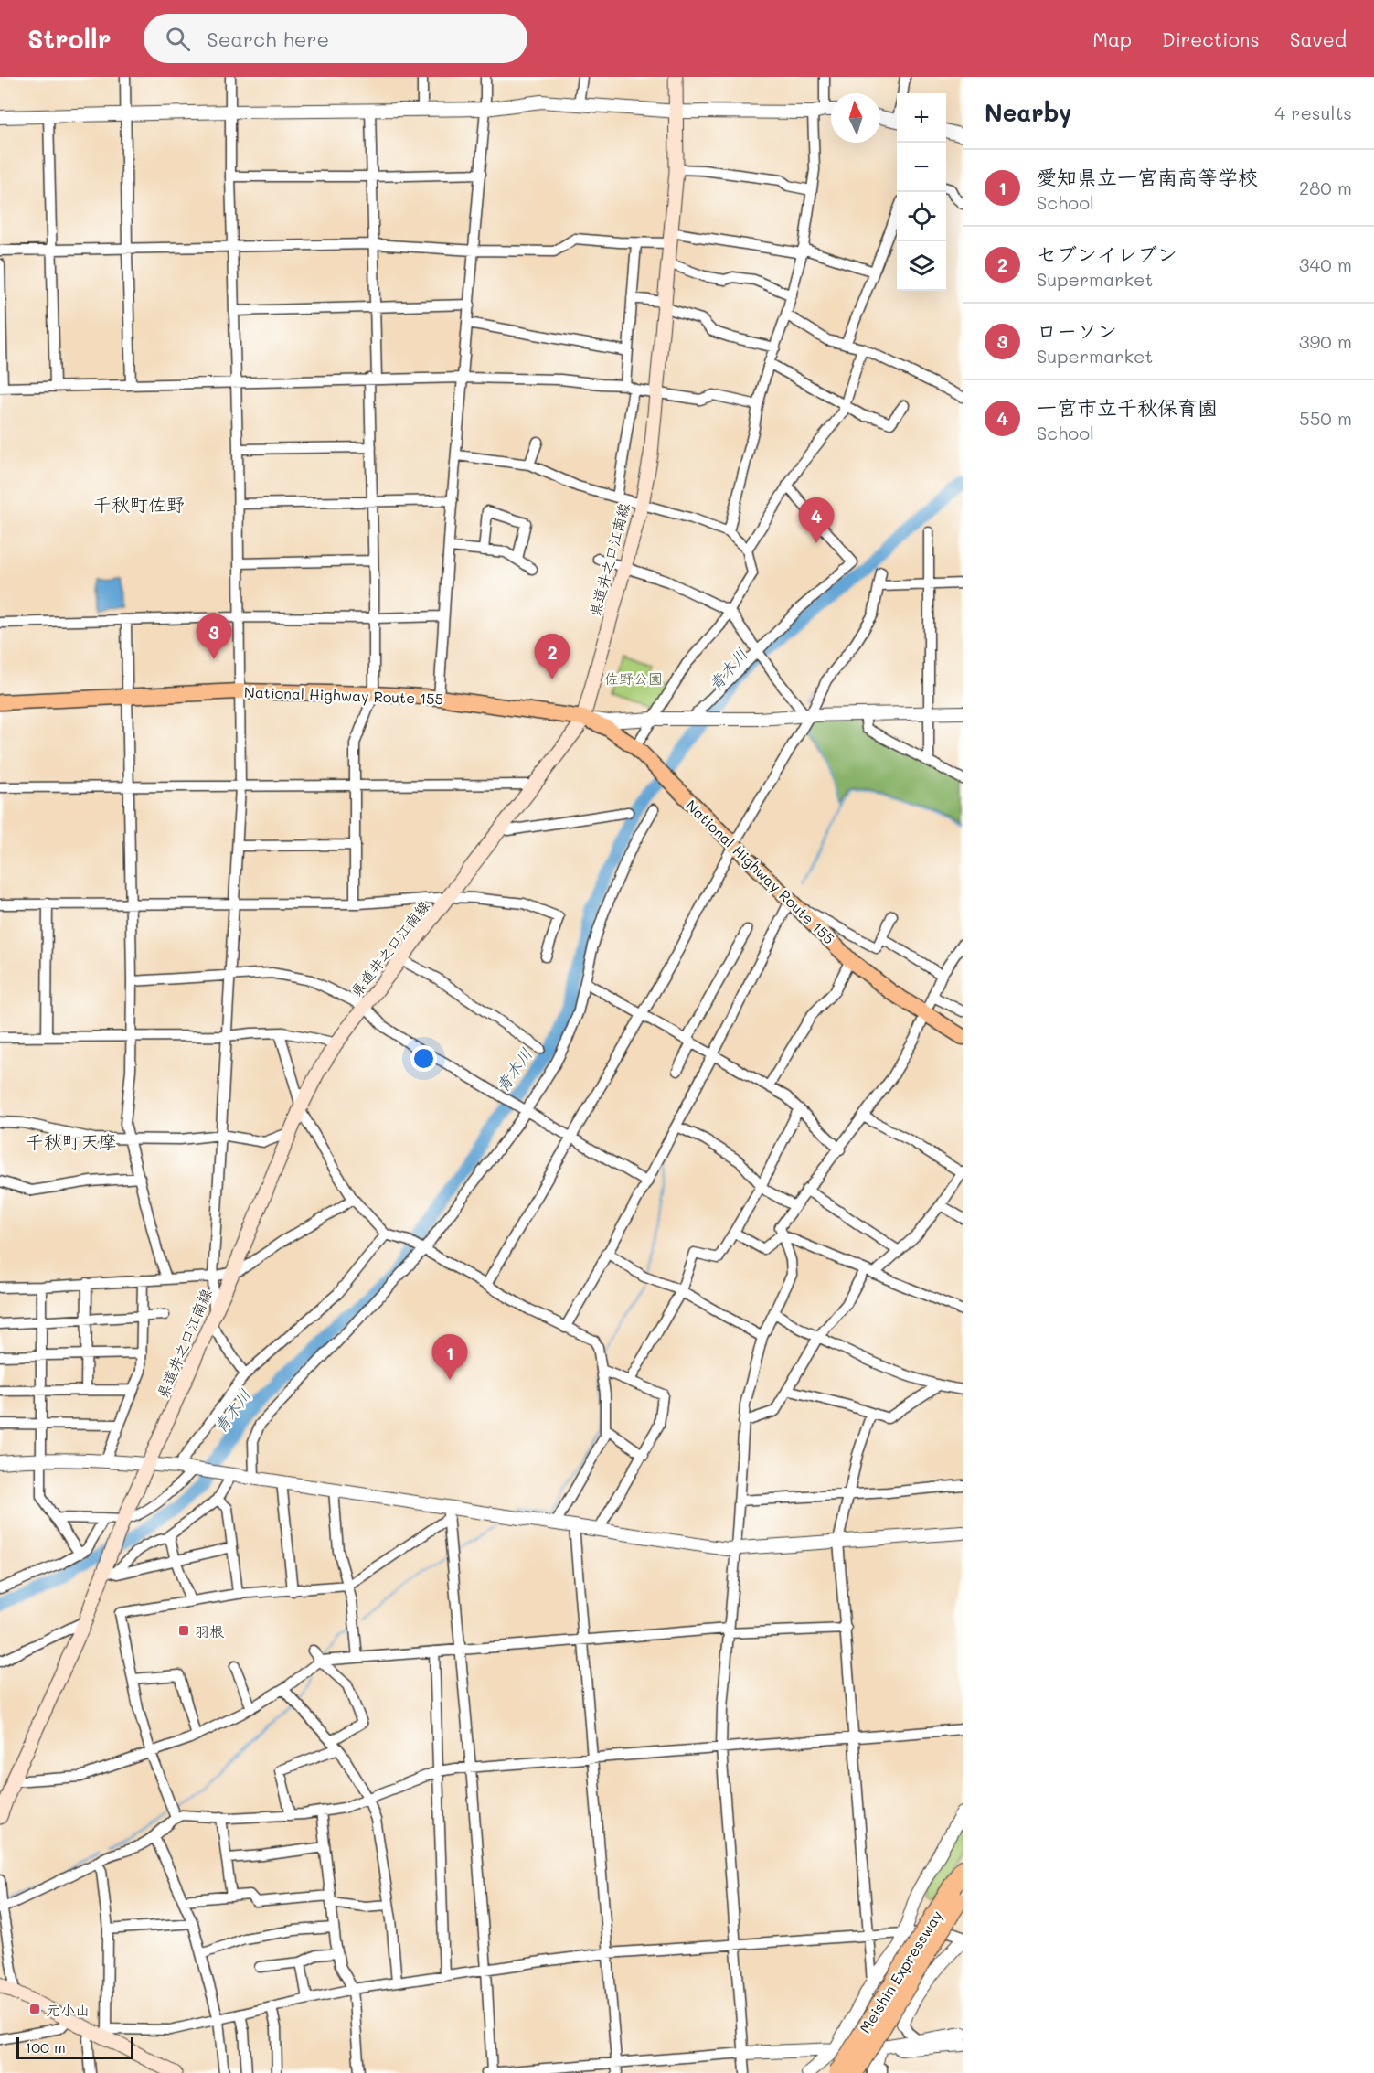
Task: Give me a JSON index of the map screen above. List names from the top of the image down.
{
  "streets": {
    "highway": ["National Highway Route 155", "Meishin Expressway"],
    "main road": ["県道井之口江南線"]
  },
  "crossings": [
    ["県道井之口江南線", "National Highway Route 155"]
  ],
  "districts": ["千秋町佐野", "千秋町天摩"],
  "water": ["青木川"],
  "parks": ["佐野公園"],
  "places": {
    "transit": ["羽根", "元小山"]
  },
  "scale_bar": "100 m",
  "north": "top",
  "page": {
    "header": "Strollr",
    "search": "Search here",
    "nav": ["Map", "Directions", "Saved"],
    "heading": ["Nearby", "4 results"],
    "map_buttons": ["+", "−"],
    "list": [
      {
        "mark": "1",
        "name": "愛知県立一宮南高等学校",
        "note": "School",
        "value": "280 m"
      },
      {
        "mark": "2",
        "name": "セブンイレブン",
        "note": "Supermarket",
        "value": "340 m"
      },
      {
        "mark": "3",
        "name": "ローソン",
        "note": "Supermarket",
        "value": "390 m"
      },
      {
        "mark": "4",
        "name": "一宮市立千秋保育園",
        "note": "School",
        "value": "550 m"
      }
    ],
    "pins": [
      "4",
      "3",
      "2",
      "1"
    ],
    "scale": "100 m"
  }
}
